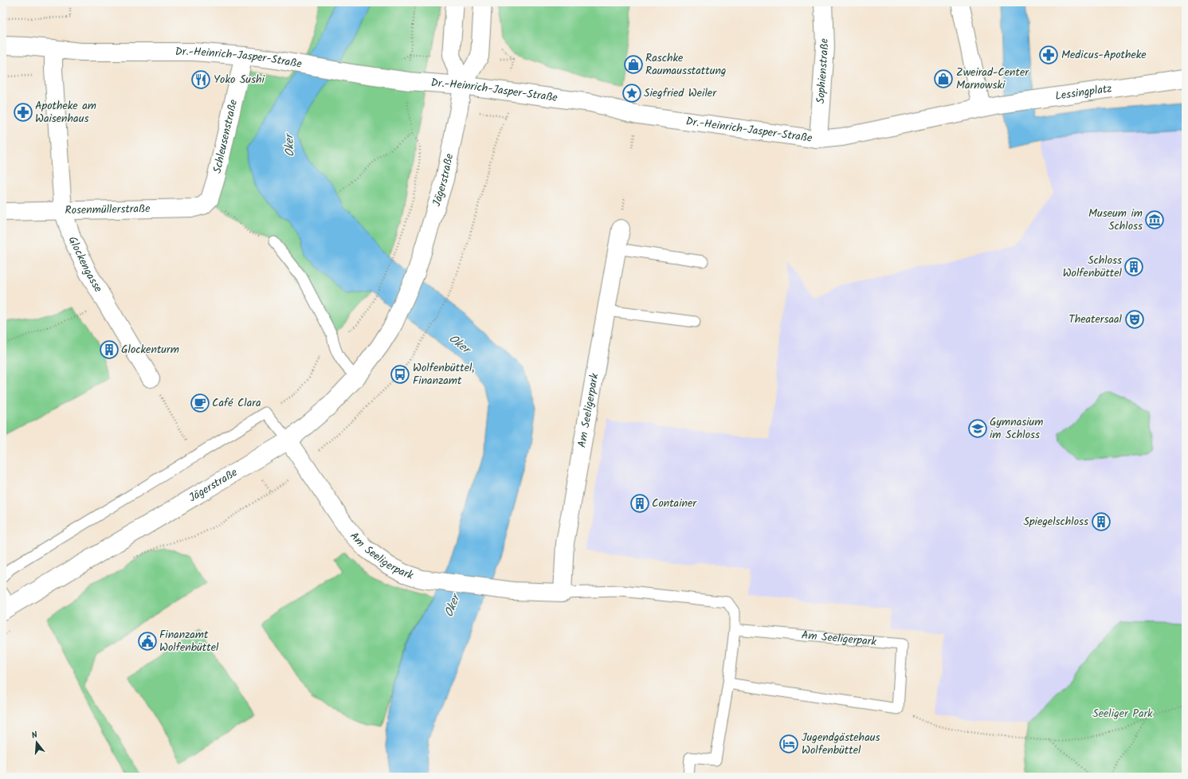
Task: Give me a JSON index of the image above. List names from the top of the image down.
{
  "streets": {
    "street": [
      "Dr.-Heinrich-Jasper-Straße",
      "Sophienstraße",
      "Lessingplatz",
      "Schleusenstraße",
      "Jägerstraße",
      "Rosenmüllerstraße",
      "Glockengasse",
      "Am Seeligerpark"
    ]
  },
  "crossings": [
    ["Dr.-Heinrich-Jasper-Straße", "Sophienstraße"],
    ["Dr.-Heinrich-Jasper-Straße", "Lessingplatz"],
    ["Dr.-Heinrich-Jasper-Straße", "Schleusenstraße"],
    ["Dr.-Heinrich-Jasper-Straße", "Jägerstraße"],
    ["Dr.-Heinrich-Jasper-Straße", "Glockengasse"],
    ["Schleusenstraße", "Rosenmüllerstraße"],
    ["Jägerstraße", "Am Seeligerpark"],
    ["Rosenmüllerstraße", "Glockengasse"]
  ],
  "water": ["Oker"],
  "parks": ["Seeliger Park"],
  "places": {
    "pharmacy": ["Medicus-Apotheke", "Apotheke am Waisenhaus"],
    "shop": ["Raschke Raumausstattung", "Zweirad-Center Marnowski"],
    "restaurant": ["Yoko Sushi"],
    "place": ["Siegfried Weiler"],
    "museum": ["Museum im Schloss"],
    "building": [
      "Schloss Wolfenbüttel",
      "Glockenturm",
      "Container",
      "Spiegelschloss"
    ],
    "theatre": ["Theatersaal"],
    "bus stop": ["Wolfenbüttel, Finanzamt"],
    "cafe": ["Café Clara"],
    "school or university": ["Gymnasium im Schloss"],
    "public building": ["Finanzamt Wolfenbüttel"],
    "hotel": ["Jugendgästehaus Wolfenbüttel"]
  },
  "north": "top"
}
